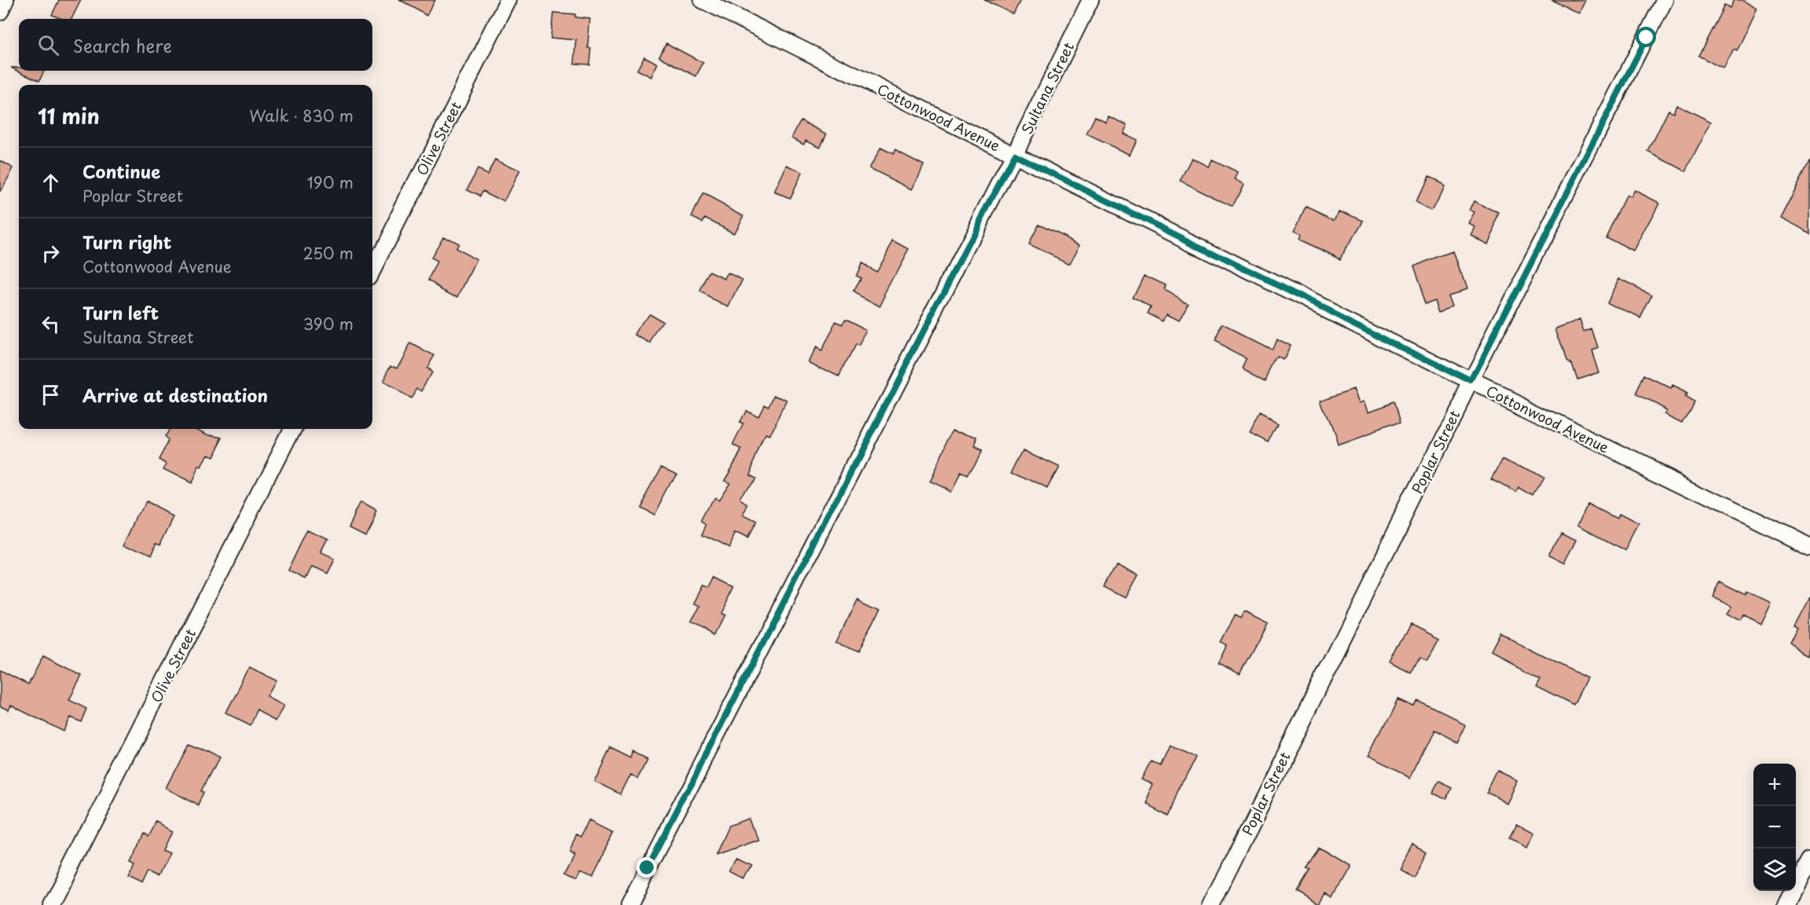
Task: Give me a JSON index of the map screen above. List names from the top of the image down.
{
  "streets": {
    "street": [
      "Sultana Street",
      "Cottonwood Avenue",
      "Olive Street",
      "Poplar Street"
    ]
  },
  "crossings": [
    ["Sultana Street", "Cottonwood Avenue"],
    ["Cottonwood Avenue", "Poplar Street"]
  ],
  "page": {
    "search": "Search here",
    "heading": ["11 min", "Walk · 830 m"],
    "list": [
      ["Continue", "Poplar Street", "190 m"],
      ["Turn right", "Cottonwood Avenue", "250 m"],
      ["Turn left", "Sultana Street", "390 m"],
      "Arrive at destination"
    ],
    "map_buttons": ["+", "−"]
  }
}
